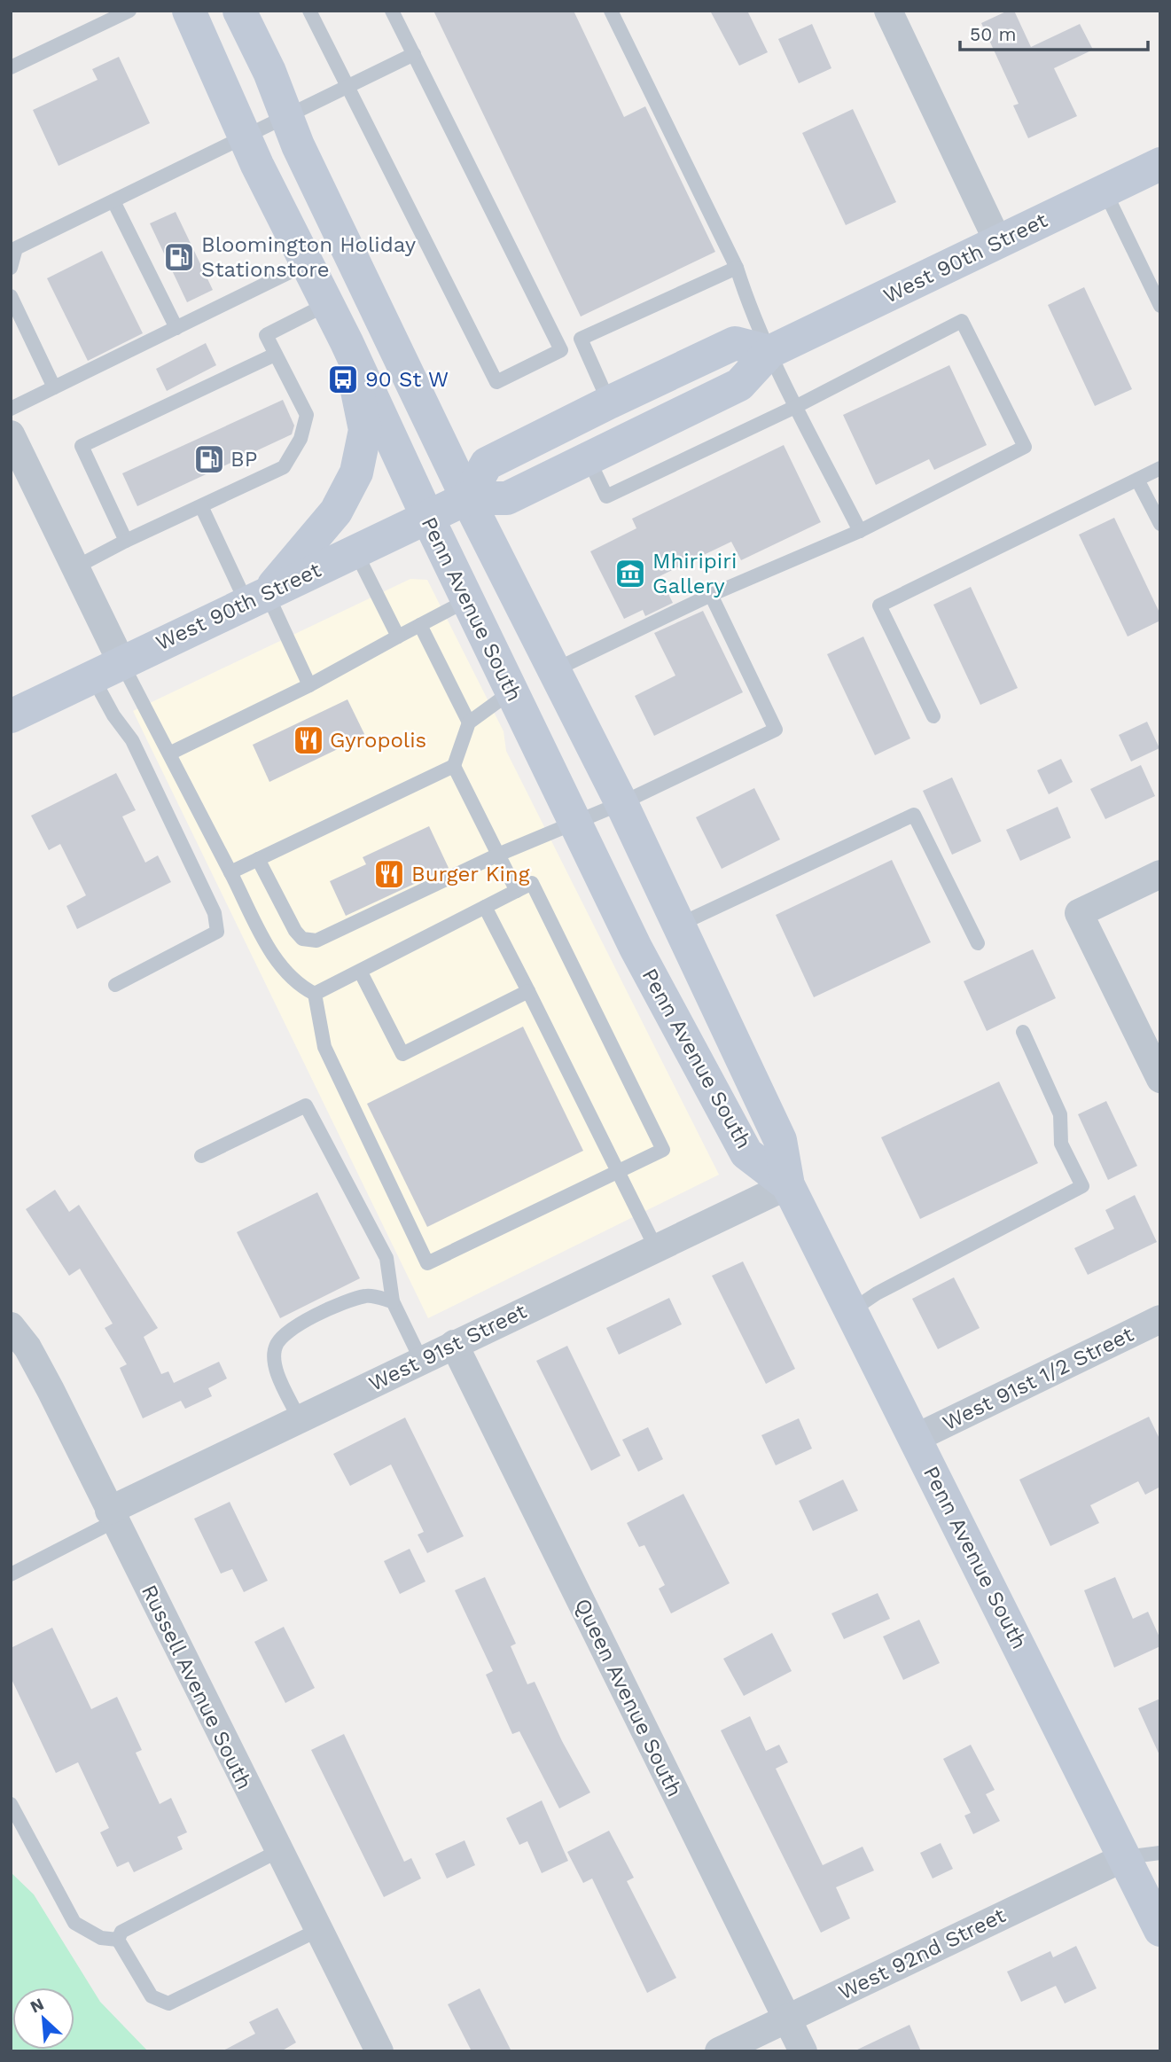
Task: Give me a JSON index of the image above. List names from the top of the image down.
{
  "streets": {
    "main road": ["West 90th Street", "Penn Avenue South"],
    "street": [
      "West 91st Street",
      "West 91st 1/2 Street",
      "Russell Avenue South",
      "Queen Avenue South",
      "West 92nd Street"
    ]
  },
  "crossings": [
    ["West 90th Street", "Penn Avenue South"],
    ["Penn Avenue South", "West 91st Street"],
    ["Penn Avenue South", "West 91st 1/2 Street"],
    ["Penn Avenue South", "West 92nd Street"],
    ["West 91st Street", "Russell Avenue South"],
    ["West 91st Street", "Queen Avenue South"],
    ["Queen Avenue South", "West 92nd Street"]
  ],
  "places": {
    "fuel station": ["Bloomington Holiday Stationstore", "BP"],
    "bus stop": ["90 St W"],
    "museum": ["Mhiripiri Gallery"],
    "restaurant": ["Gyropolis", "Burger King"]
  },
  "scale_bar": "50 m",
  "north": "top left"
}
